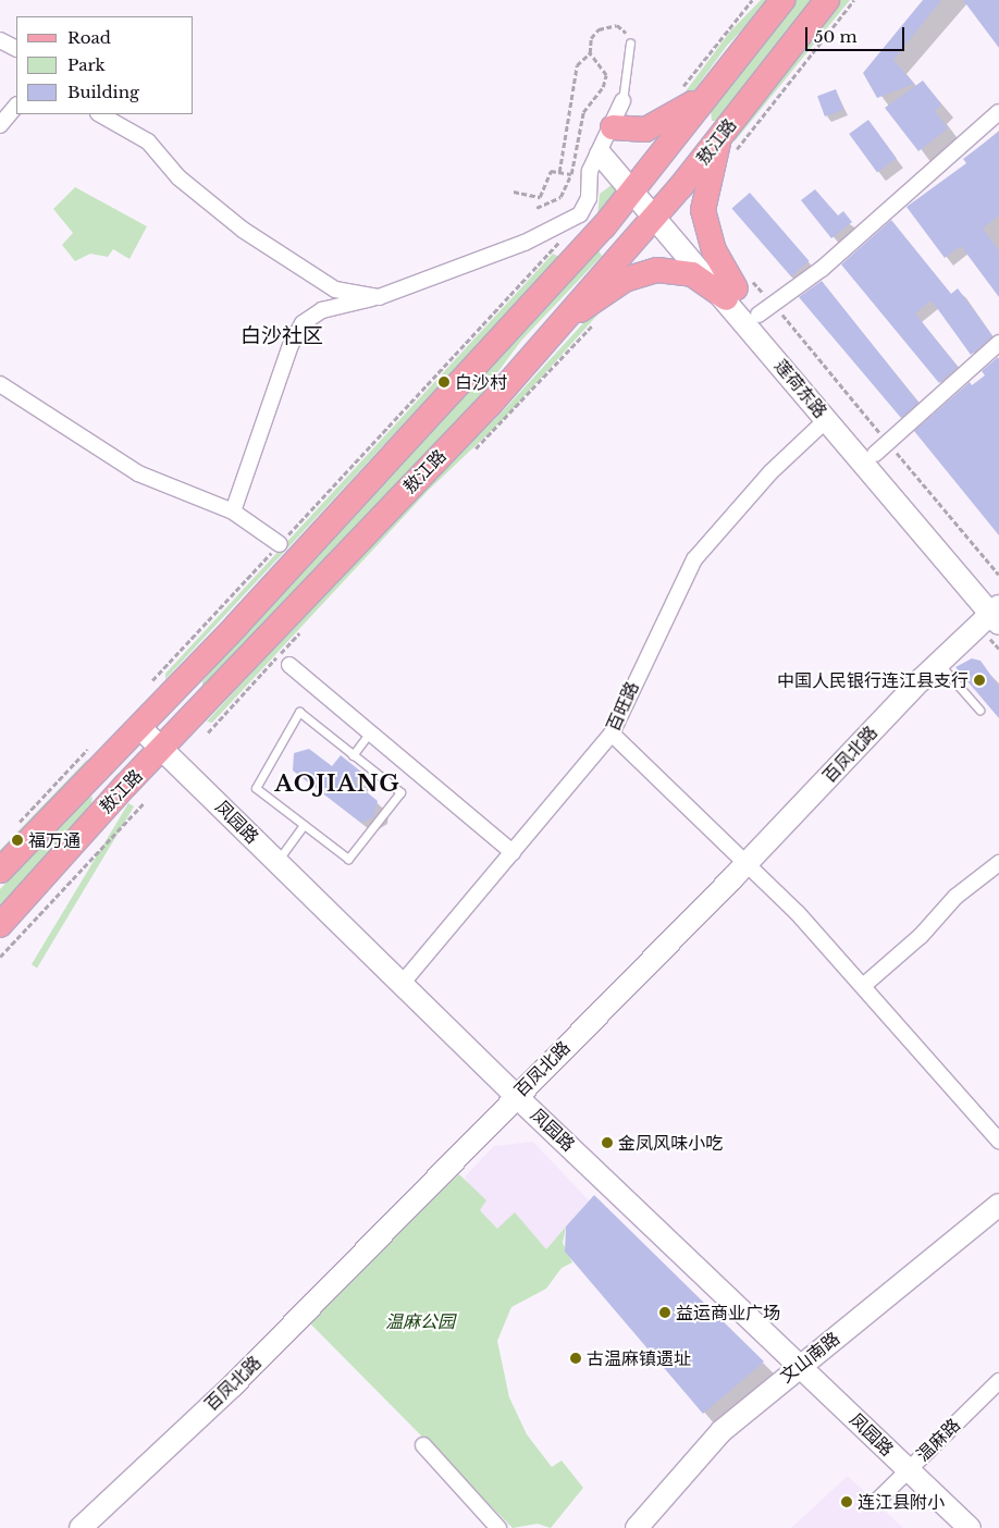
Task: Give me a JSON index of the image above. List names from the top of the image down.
{
  "streets": {
    "main road": ["敖江路"],
    "street": [
      "莲荷东路",
      "百旺路",
      "百凤北路",
      "凤园路",
      "文山南路",
      "温麻路"
    ]
  },
  "crossings": [
    ["敖江路", "莲荷东路"],
    ["敖江路", "凤园路"],
    ["莲荷东路", "百旺路"],
    ["莲荷东路", "百凤北路"],
    ["百旺路", "凤园路"],
    ["百凤北路", "凤园路"],
    ["凤园路", "文山南路"],
    ["凤园路", "温麻路"]
  ],
  "districts": ["白沙社区", "AOJIANG"],
  "parks": ["温麻公园"],
  "places": [
    "白沙村",
    "中国人民银行连江县支行",
    "福万通",
    "金凤风味小吃",
    "益运商业广场",
    "古温麻镇遗址",
    "连江县附小"
  ],
  "legend": ["Road", "Park", "Building"],
  "scale_bar": "50 m"
}
